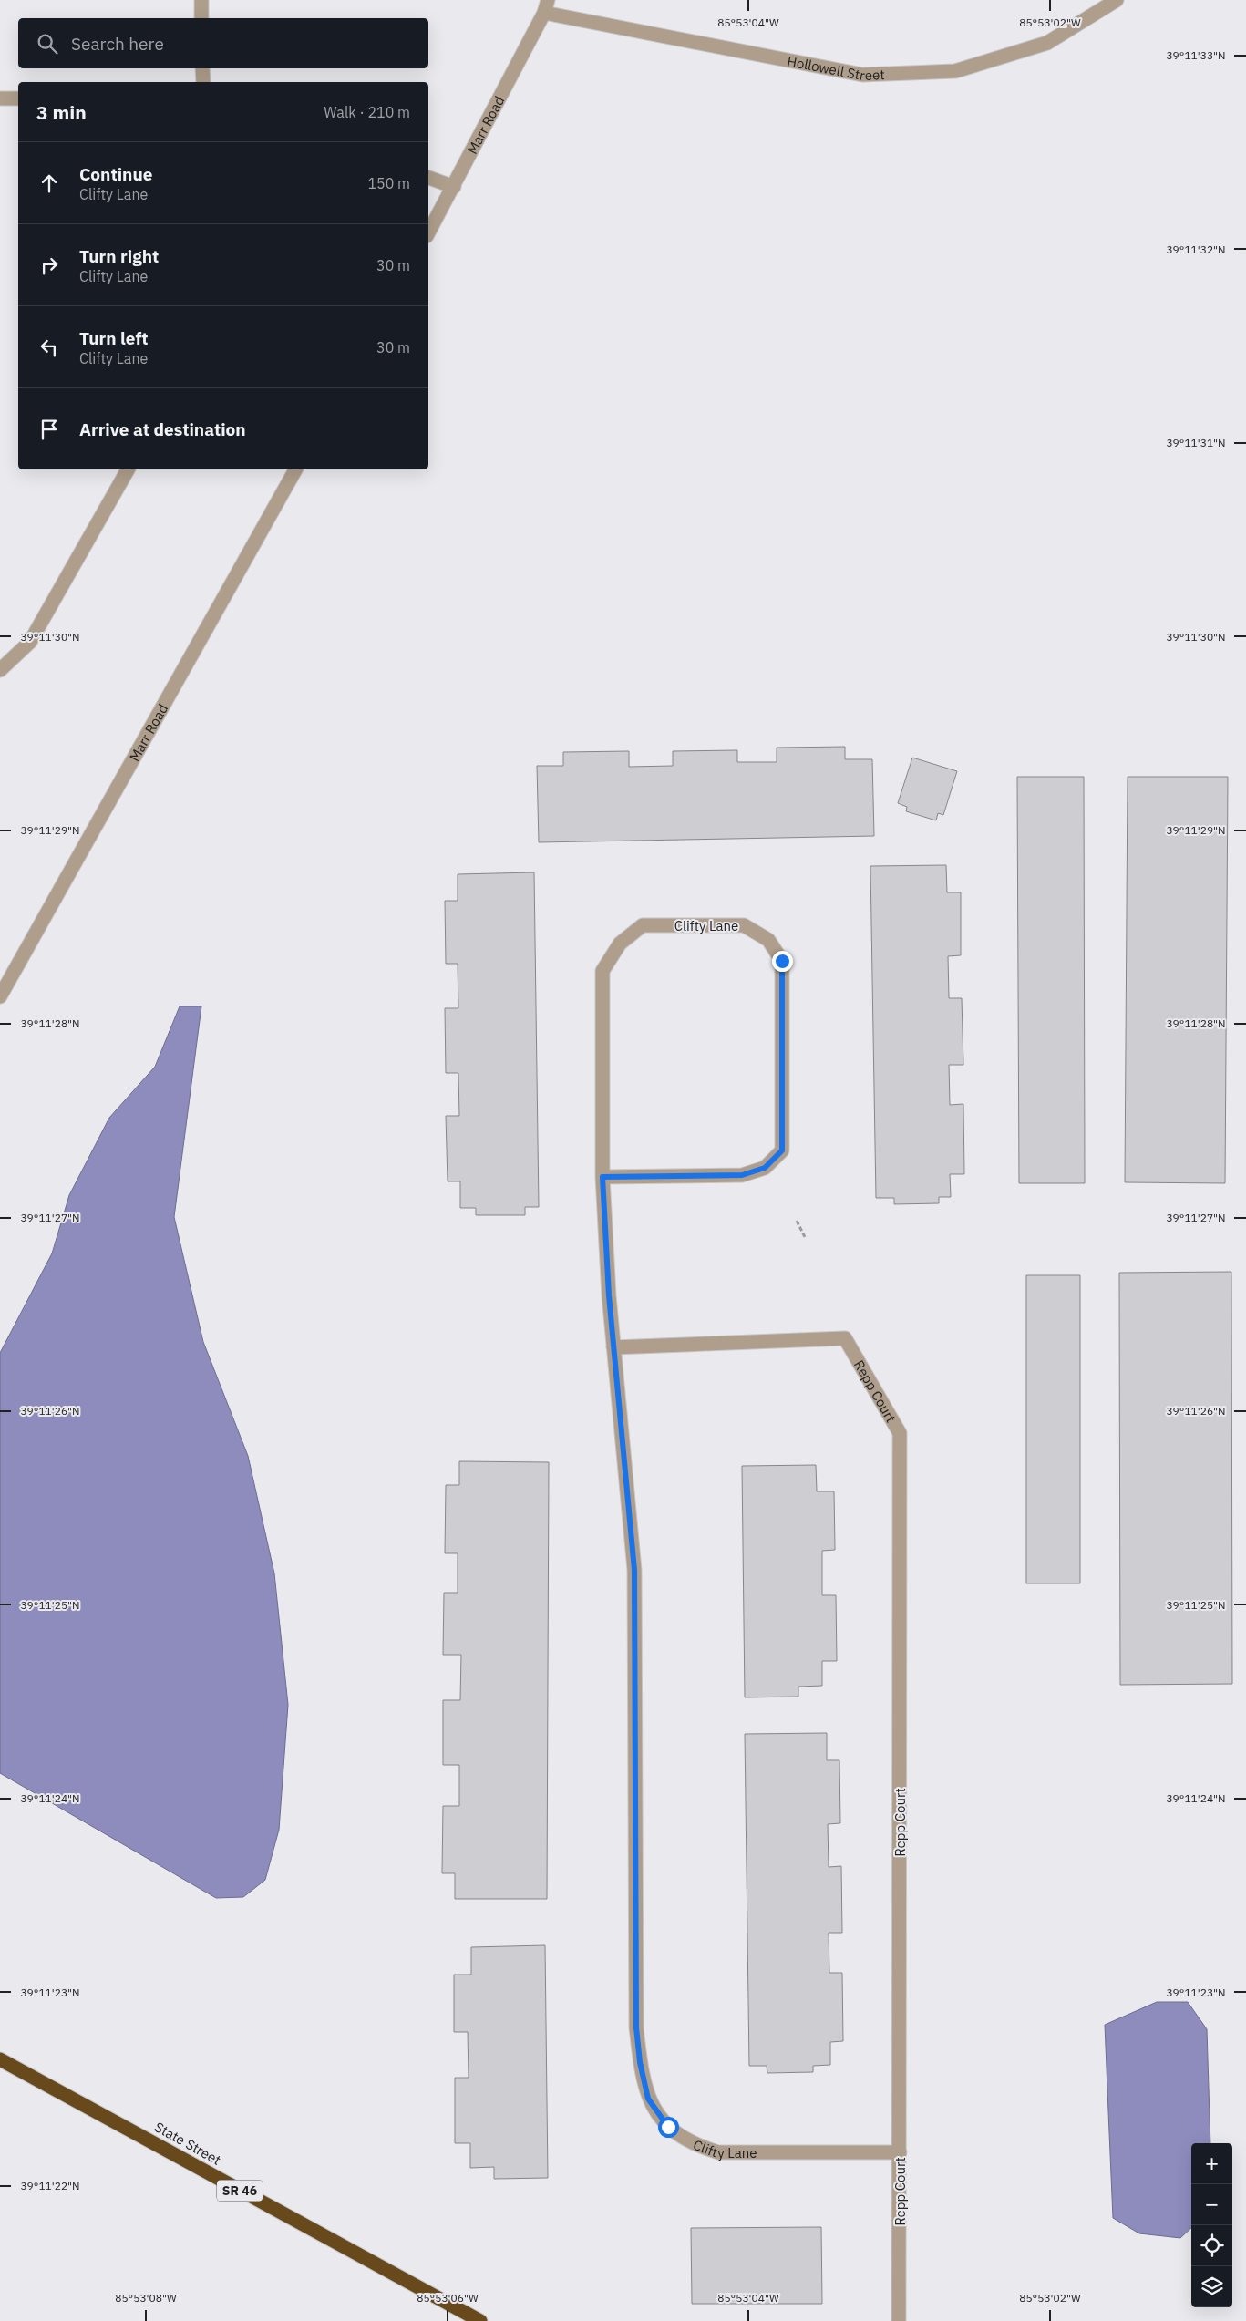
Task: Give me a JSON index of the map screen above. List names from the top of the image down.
{
  "streets": {
    "highway": ["State Street", "SR 46"],
    "street": [
      "Hollowell Street",
      "Marr Road",
      "Clifty Lane",
      "Repp Court"
    ]
  },
  "crossings": [
    ["Hollowell Street", "Marr Road"],
    ["Clifty Lane", "Repp Court"]
  ],
  "page": {
    "search": "Search here",
    "heading": ["3 min", "Walk · 210 m"],
    "list": [
      ["Continue", "Clifty Lane", "150 m"],
      ["Turn right", "Clifty Lane", "30 m"],
      ["Turn left", "Clifty Lane", "30 m"],
      "Arrive at destination"
    ],
    "map_buttons": ["+", "−"]
  },
  "coordinates": [
    "85°53'04\"W",
    "85°53'02\"W",
    "39°11'33\"N",
    "39°11'32\"N",
    "39°11'31\"N",
    "39°11'30\"N",
    "39°11'29\"N",
    "39°11'28\"N",
    "39°11'27\"N",
    "39°11'26\"N",
    "39°11'25\"N",
    "39°11'24\"N",
    "39°11'23\"N",
    "39°11'22\"N",
    "85°53'08\"W",
    "85°53'06\"W"
  ]
}
